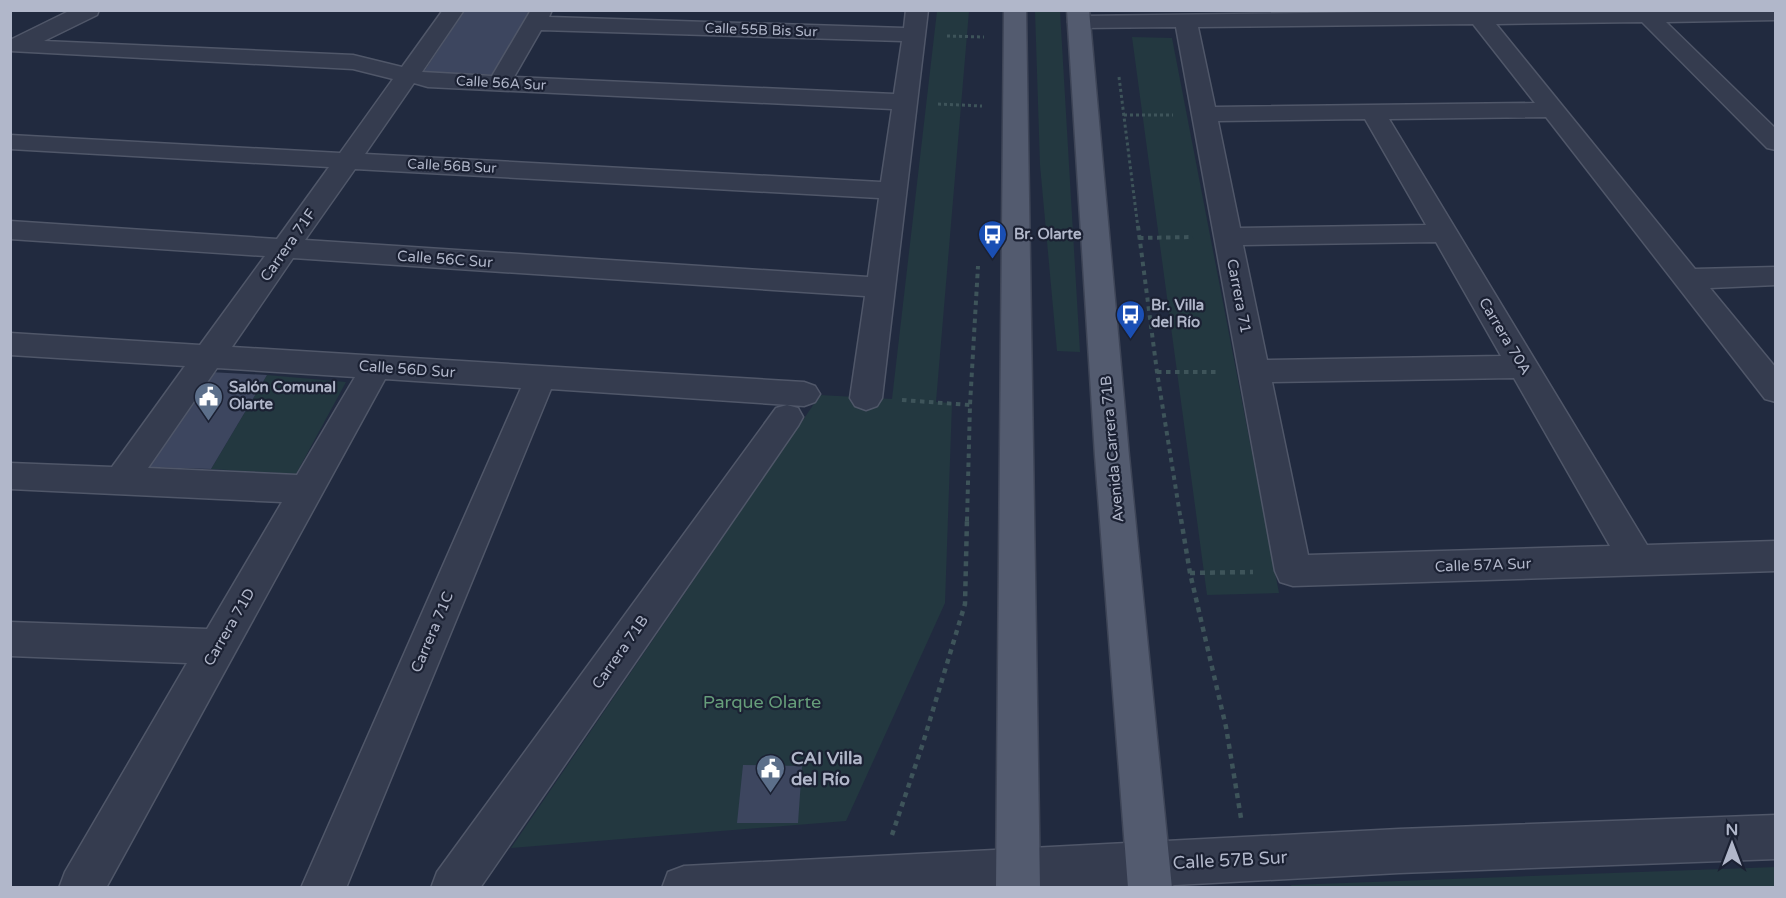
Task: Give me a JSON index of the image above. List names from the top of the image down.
{
  "streets": {
    "main road": ["Avenida Carrera 71B"],
    "street": [
      "Calle 55B Bis Sur",
      "Calle 56A Sur",
      "Calle 56B Sur",
      "Carrera 71F",
      "Calle 56C Sur",
      "Carrera 71",
      "Carrera 70A",
      "Calle 56D Sur",
      "Calle 57A Sur",
      "Carrera 71D",
      "Carrera 71C",
      "Carrera 71B",
      "Calle 57B Sur"
    ]
  },
  "crossings": [
    ["Calle 56A Sur", "Carrera 71F"],
    ["Calle 56B Sur", "Carrera 71F"],
    ["Carrera 71F", "Calle 56C Sur"],
    ["Carrera 71F", "Calle 56D Sur"],
    ["Carrera 71", "Calle 57A Sur"],
    ["Carrera 70A", "Calle 57A Sur"],
    ["Calle 56D Sur", "Carrera 71D"],
    ["Calle 56D Sur", "Carrera 71C"],
    ["Calle 56D Sur", "Carrera 71B"],
    ["Avenida Carrera 71B", "Calle 57B Sur"]
  ],
  "parks": ["Parque Olarte"],
  "places": {
    "bus stop": ["Br. Olarte", "Br. Villa del Río"],
    "public building": ["Salón Comunal Olarte", "CAI Villa del Río"]
  },
  "north": "top"
}
